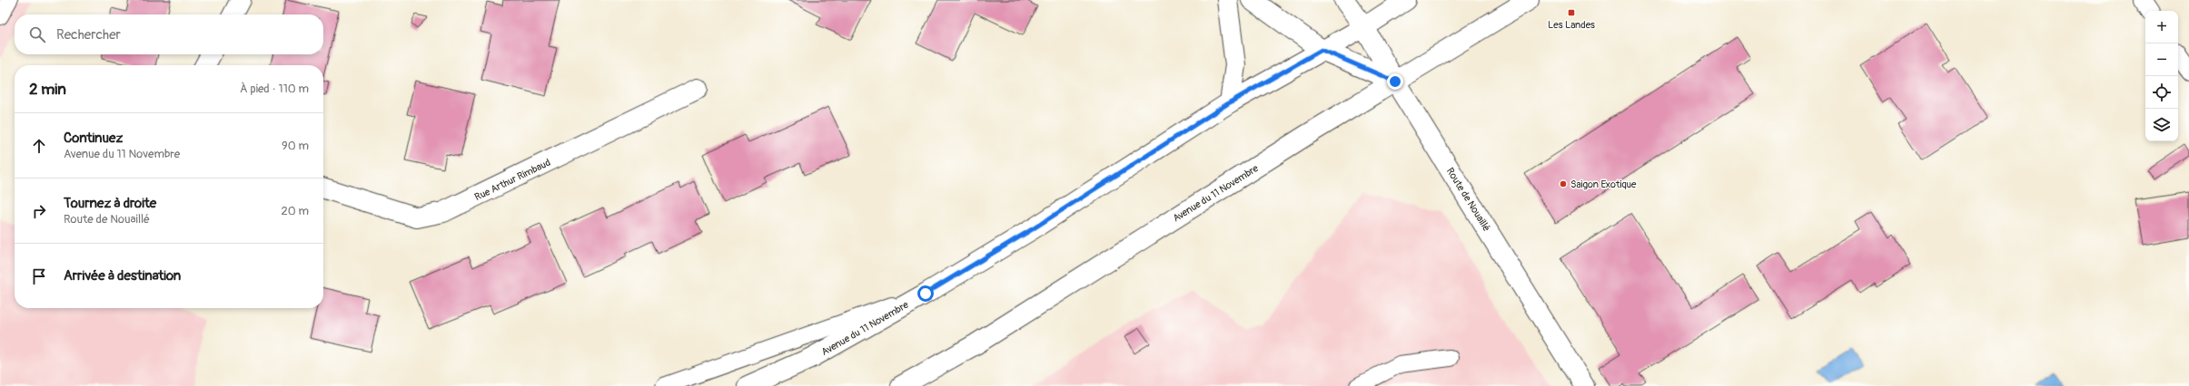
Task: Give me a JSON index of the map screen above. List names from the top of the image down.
{
  "streets": {
    "main road": ["Rue Arthur Rimbaud", "Avenue du 11 Novembre", "Route de Nouaillé"]
  },
  "crossings": [
    ["Avenue du 11 Novembre", "Route de Nouaillé"]
  ],
  "places": {
    "transit": ["Les Landes"],
    "other": ["Saigon Exotique"]
  },
  "page": {
    "map_buttons": ["+", "−"],
    "search": "Rechercher",
    "heading": ["2 min", "À pied · 110 m"],
    "list": [
      ["Continuez", "Avenue du 11 Novembre", "90 m"],
      ["Tournez à droite", "Route de Nouaillé", "20 m"],
      "Arrivée à destination"
    ]
  }
}
